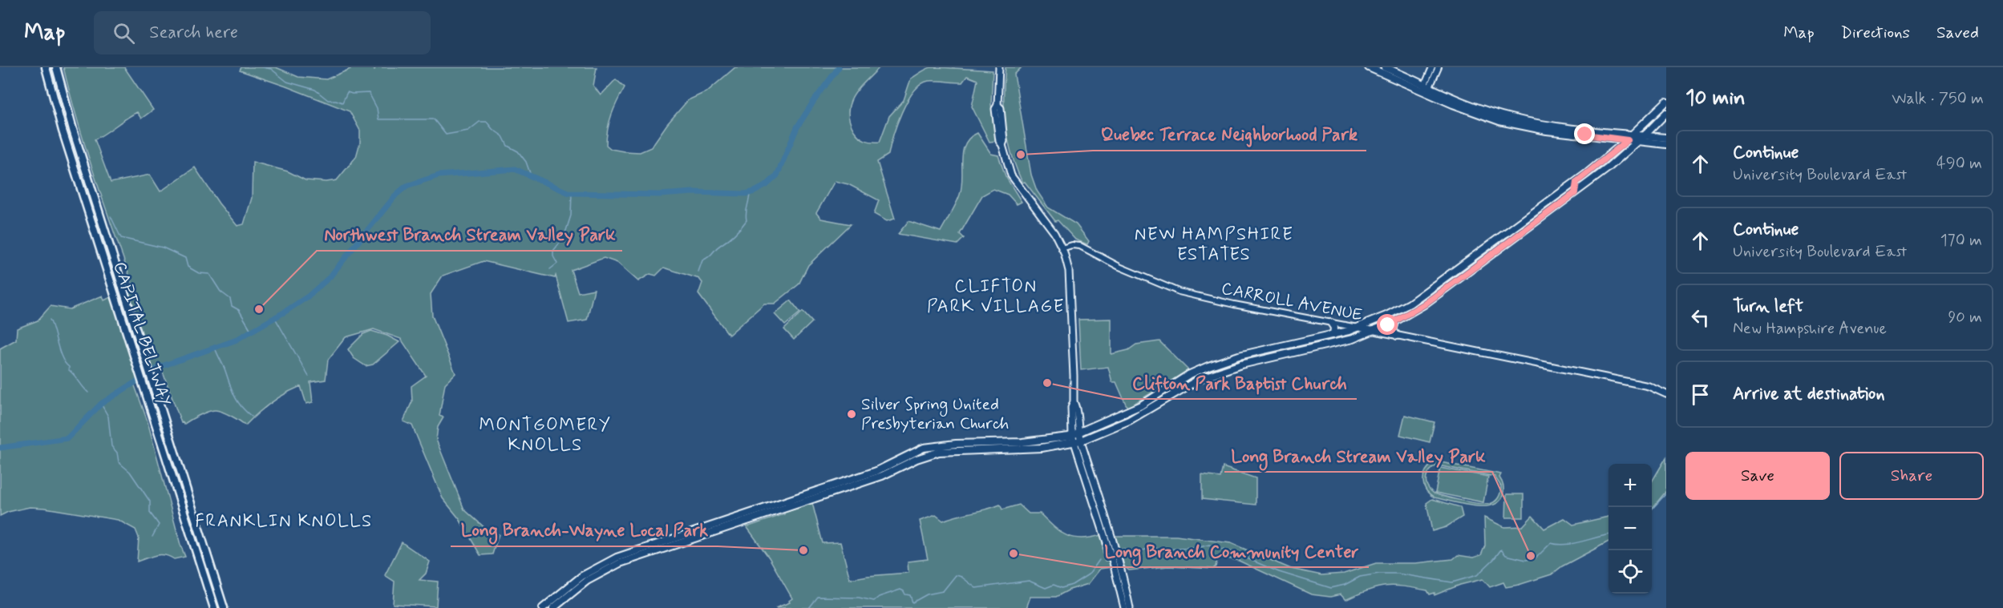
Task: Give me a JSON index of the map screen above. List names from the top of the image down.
{
  "streets": {
    "highway": ["CAPITAL BELTWAY"],
    "main road": ["CARROLL AVENUE"]
  },
  "districts": [
    "NEW HAMPSHIRE ESTATES",
    "CLIFTON PARK VILLAGE",
    "MONTGOMERY KNOLLS",
    "FRANKLIN KNOLLS"
  ],
  "places": [
    "Quebec Terrace Neighborhood Park",
    "Northwest Branch Stream Valley Park",
    "Clifton Park Baptist Church",
    "Silver Spring United Presbyterian Church",
    "Long Branch-Wayne Local Park",
    "Long Branch Community Center",
    "Long Branch Stream Valley Park"
  ],
  "page": {
    "header": "Map",
    "search": "Search here",
    "nav": ["Map", "Directions", "Saved"],
    "heading": ["10 min", "Walk · 750 m"],
    "list": [
      ["Continue", "University Boulevard East", "490 m"],
      ["Continue", "University Boulevard East", "170 m"],
      ["Turn left", "New Hampshire Avenue", "90 m"],
      "Arrive at destination"
    ],
    "buttons": ["Save", "Share"],
    "map_buttons": ["+", "−"]
  }
}
